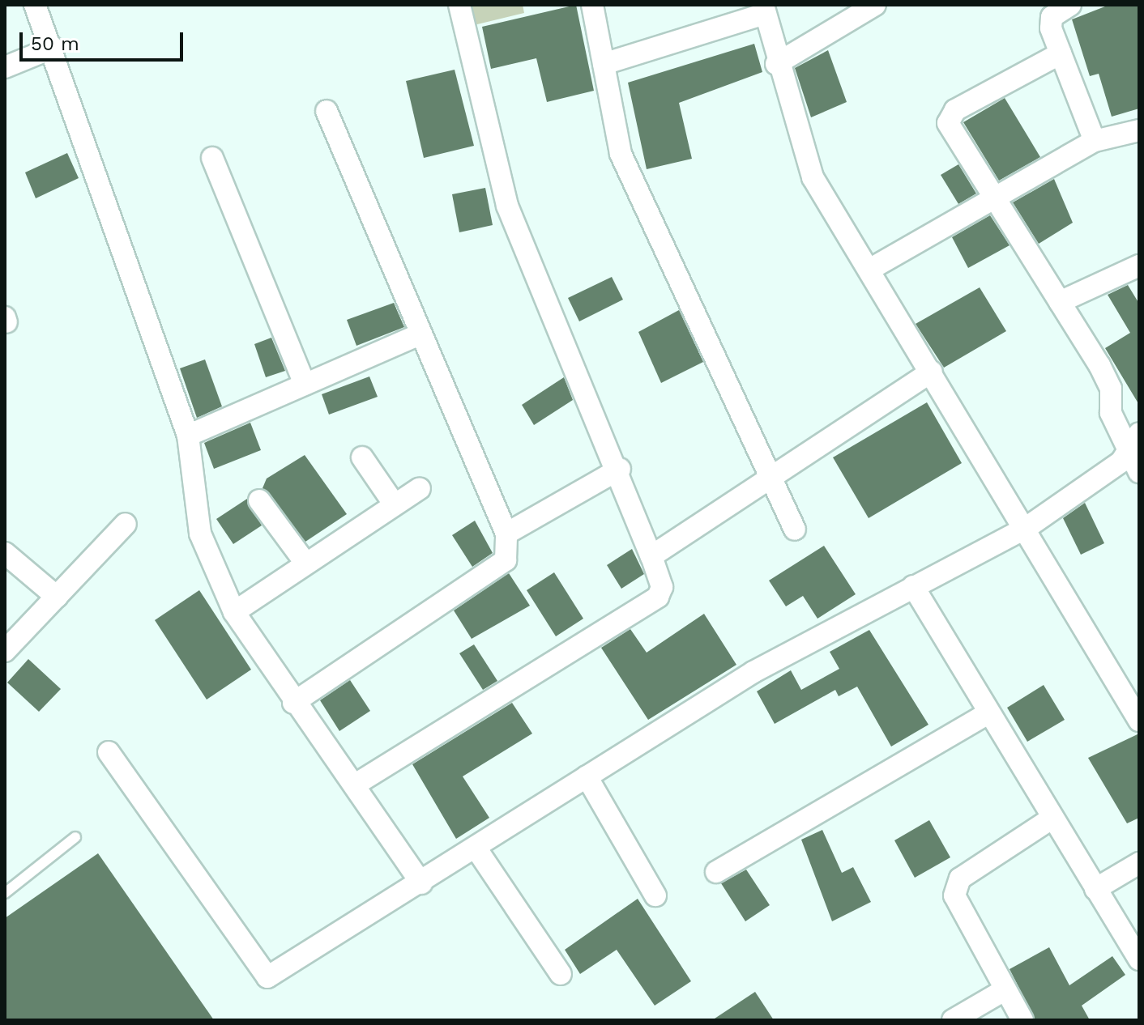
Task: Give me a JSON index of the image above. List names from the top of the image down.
{
  "scale_bar": "50 m"
}
